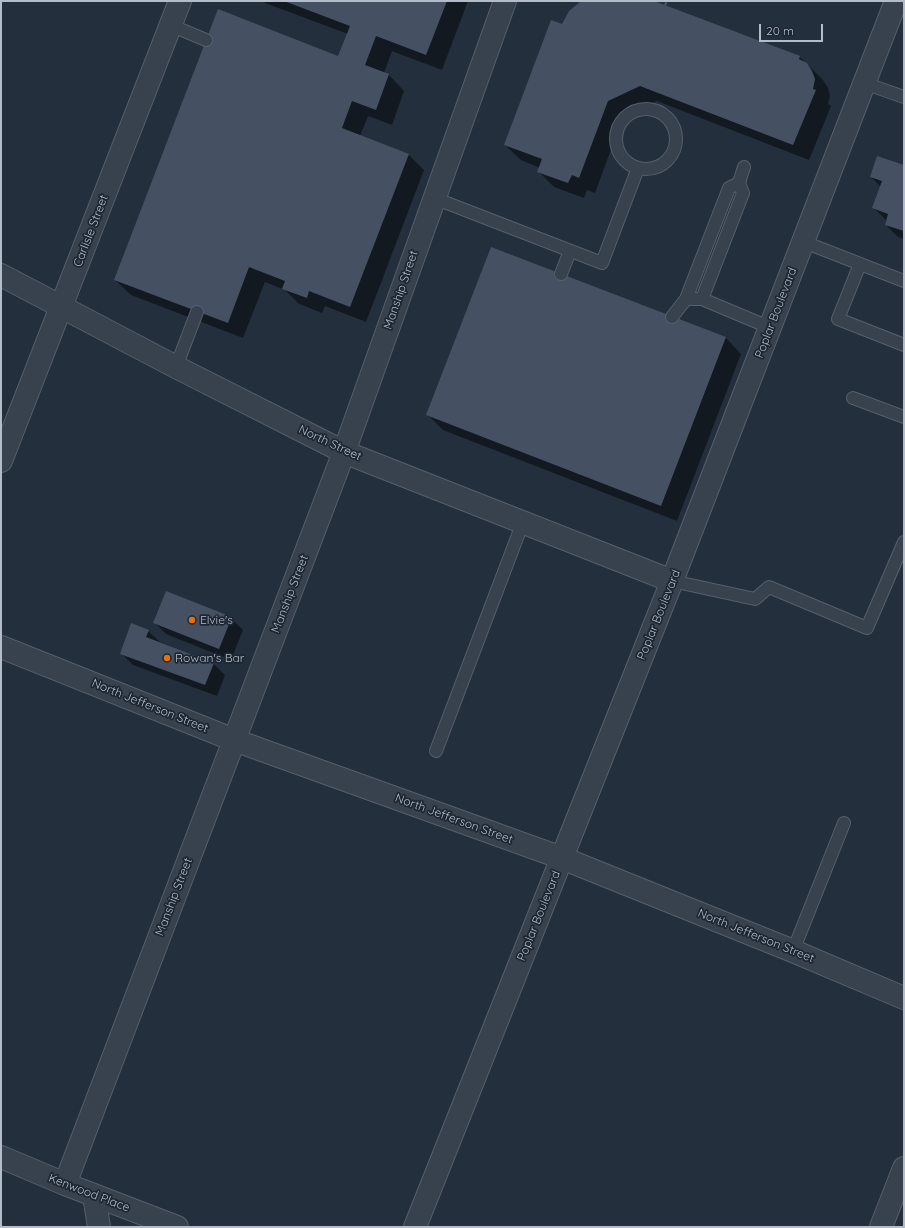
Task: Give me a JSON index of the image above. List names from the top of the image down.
{
  "streets": {
    "street": [
      "Carlisle Street",
      "Manship Street",
      "Poplar Boulevard",
      "North Street",
      "North Jefferson Street",
      "Kenwood Place"
    ]
  },
  "crossings": [
    ["Carlisle Street", "North Street"],
    ["Manship Street", "North Street"],
    ["Manship Street", "North Jefferson Street"],
    ["Manship Street", "Kenwood Place"],
    ["Poplar Boulevard", "North Street"],
    ["Poplar Boulevard", "North Jefferson Street"]
  ],
  "places": ["Elvie's", "Rowan's Bar"],
  "scale_bar": "20 m"
}
